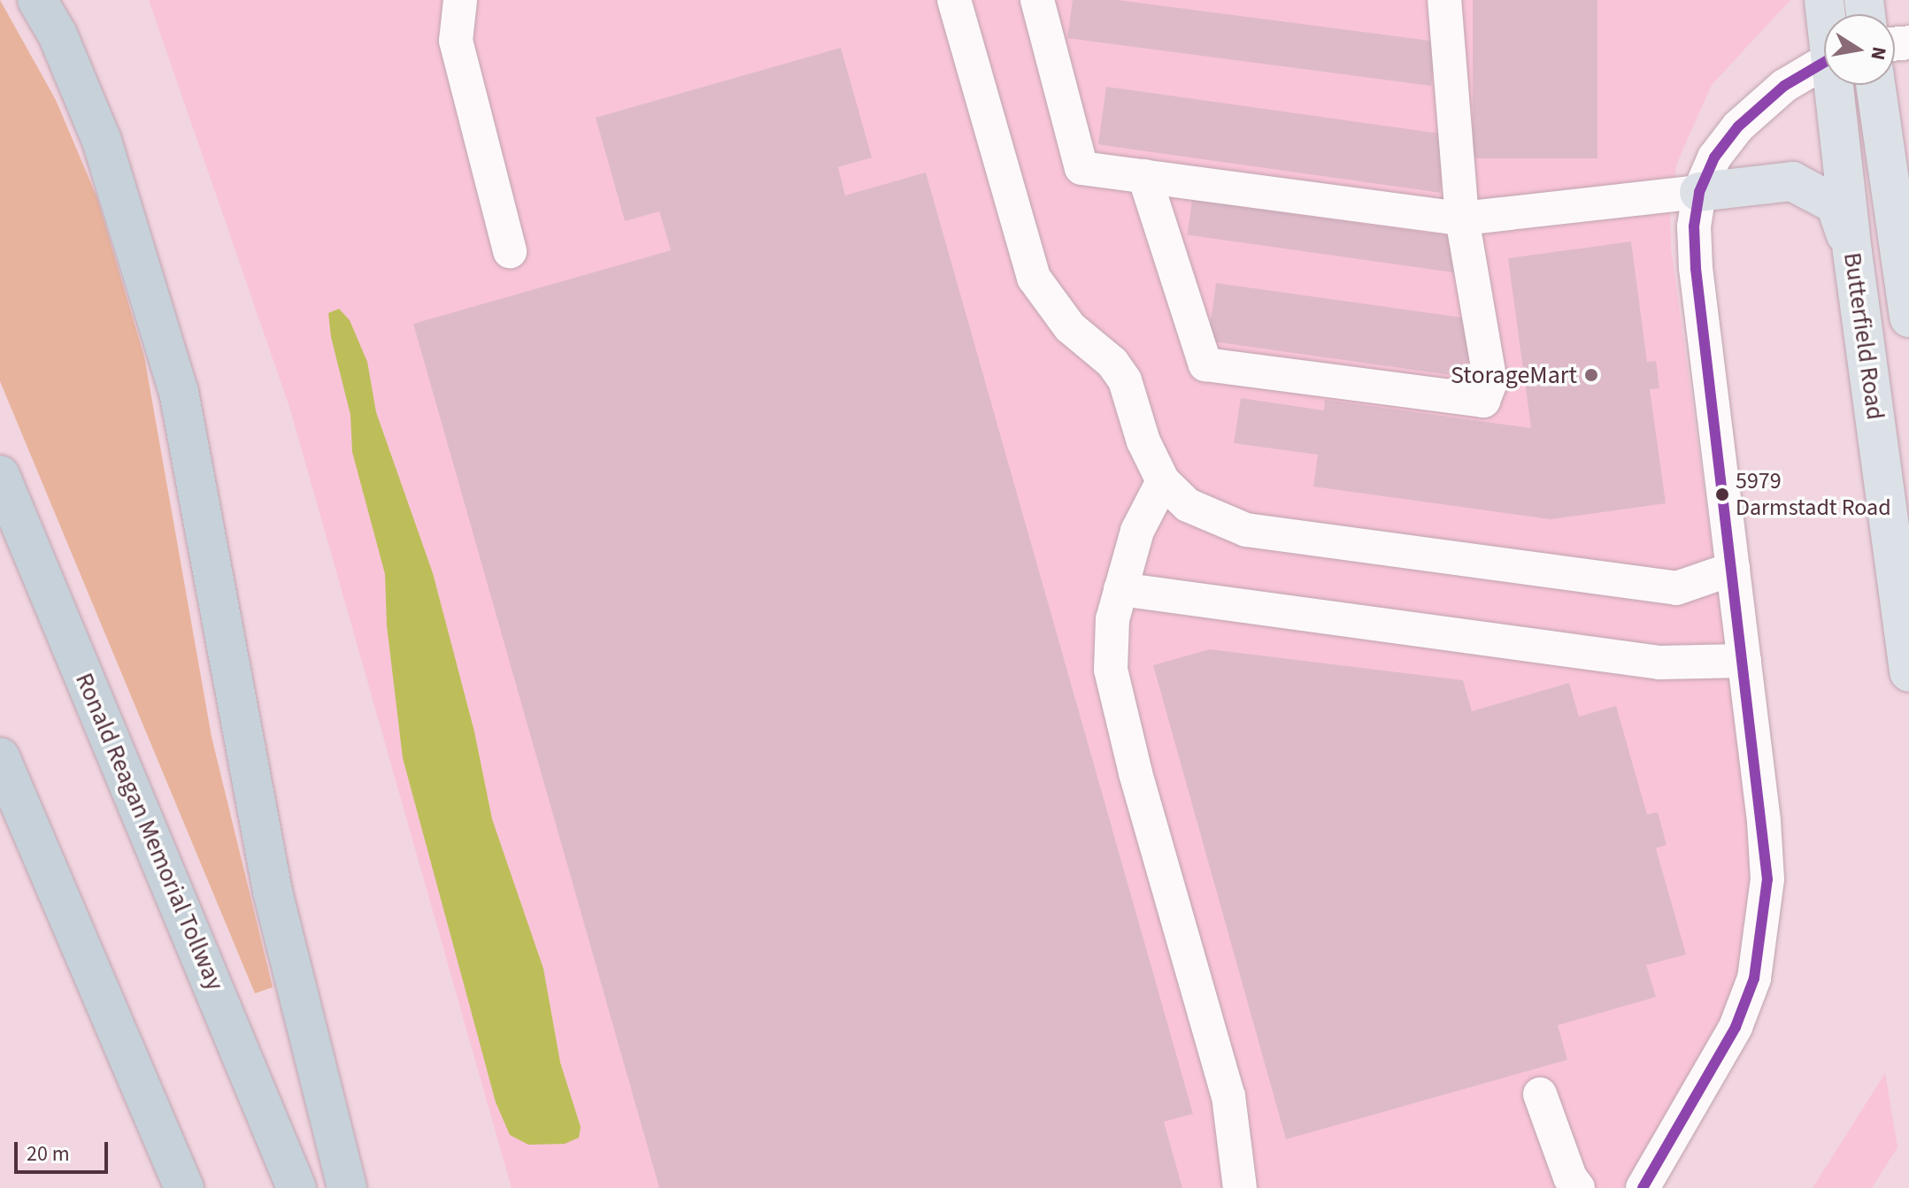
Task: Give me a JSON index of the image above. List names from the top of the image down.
{
  "streets": {
    "highway": ["Ronald Reagan Memorial Tollway"],
    "main road": ["Butterfield Road"]
  },
  "places": ["StorageMart", "5979 Darmstadt Road"],
  "scale_bar": "20 m",
  "north": "right"
}
